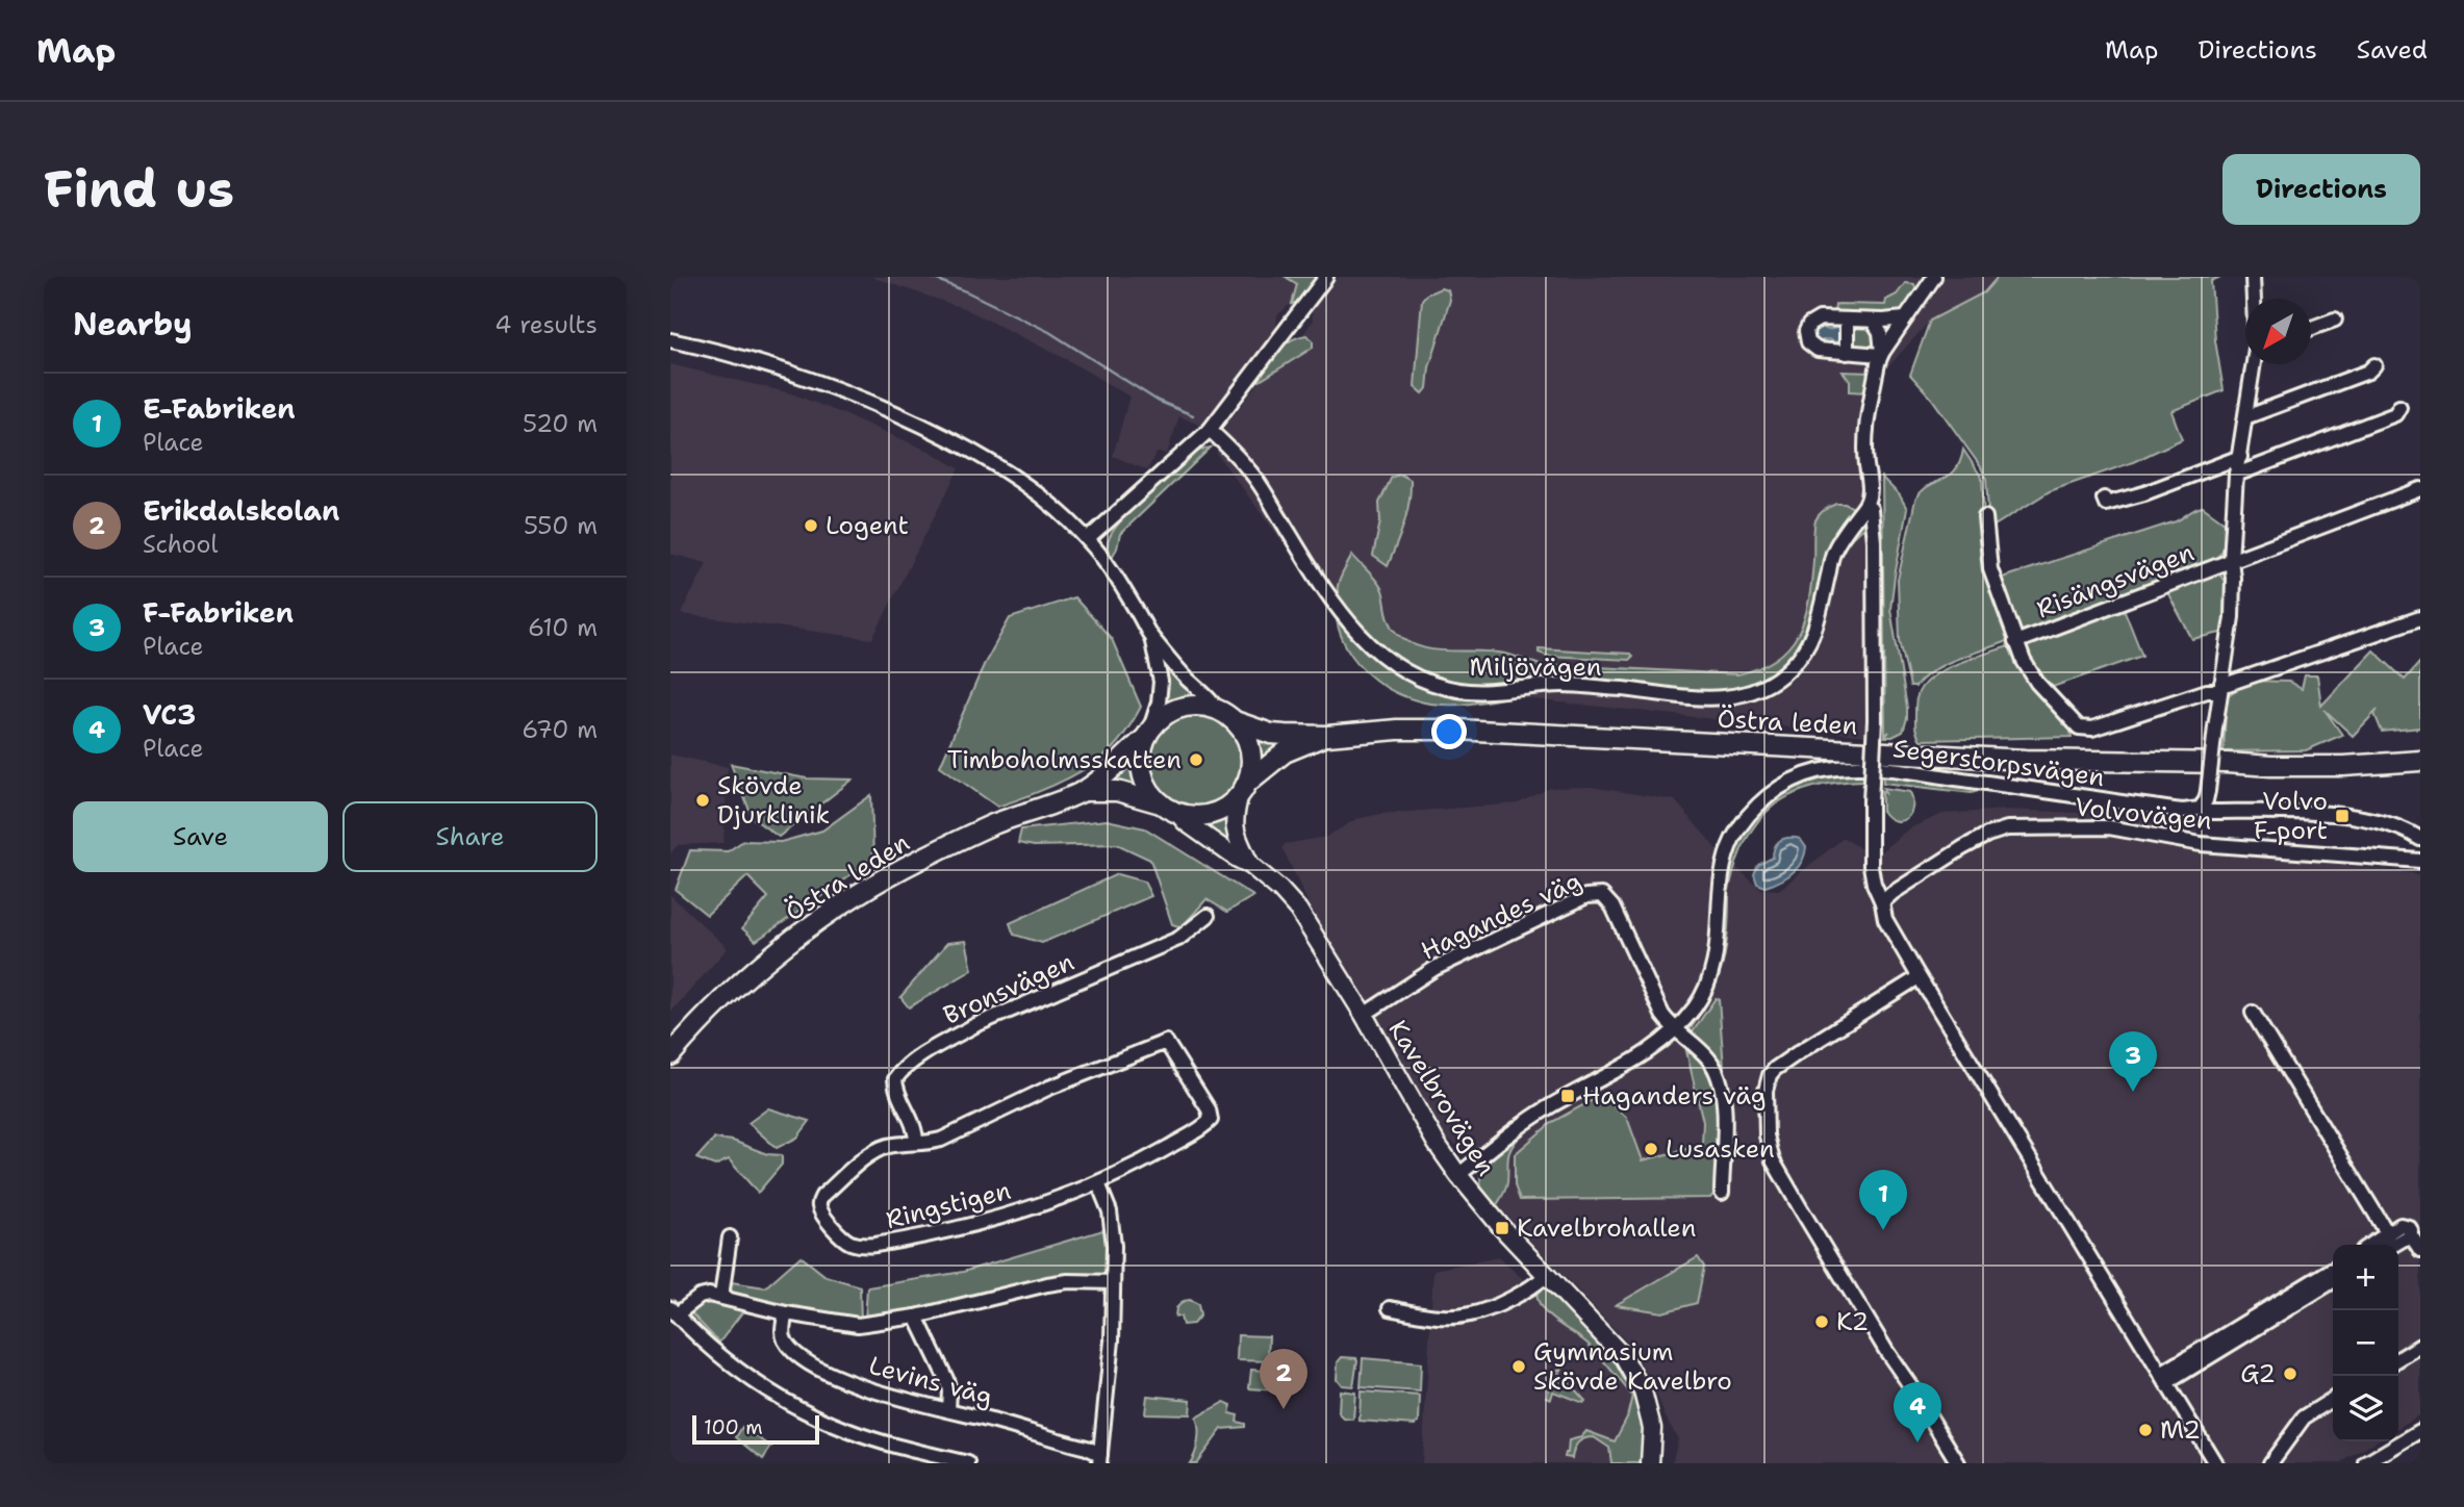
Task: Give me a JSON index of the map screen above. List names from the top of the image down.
{
  "streets": {
    "highway": ["Östra leden"],
    "main road": ["Kavelbrovägen"],
    "street": [
      "Risängsvägen",
      "Miljövägen",
      "Segerstorpsvägen",
      "Volvovägen",
      "Hagandes väg",
      "Bronsvägen",
      "Ringstigen",
      "Levins väg"
    ]
  },
  "crossings": [
    ["Östra leden", "Kavelbrovägen"],
    ["Segerstorpsvägen", "Hagandes väg"],
    ["Segerstorpsvägen", "Kavelbrovägen"],
    ["Hagandes väg", "Kavelbrovägen"],
    ["Bronsvägen", "Ringstigen"]
  ],
  "places": {
    "other": [
      "Logent",
      "Timboholmsskatten",
      "Skövde Djurklinik",
      "Lusasken",
      "K2",
      "Gymnasium Skövde Kavelbro",
      "G2",
      "M2"
    ],
    "transit": ["Volvo F-port", "Haganders väg", "Kavelbrohallen"]
  },
  "scale_bar": "100 m",
  "north": "bottom left",
  "page": {
    "header": "Map",
    "nav": ["Map", "Directions", "Saved"],
    "buttons": [
      "Directions",
      ["Save", "Share"]
    ],
    "title": "Find us",
    "heading": ["Nearby", "4 results"],
    "list": [
      {
        "mark": "1",
        "name": "E-Fabriken",
        "note": "Place",
        "value": "520 m"
      },
      {
        "mark": "2",
        "name": "Erikdalskolan",
        "note": "School",
        "value": "550 m"
      },
      {
        "mark": "3",
        "name": "F-Fabriken",
        "note": "Place",
        "value": "610 m"
      },
      {
        "mark": "4",
        "name": "VC3",
        "note": "Place",
        "value": "670 m"
      }
    ],
    "pins": [
      "3",
      "1",
      "2",
      "4"
    ],
    "map_buttons": ["+", "−"],
    "scale": "100 m"
  }
}
